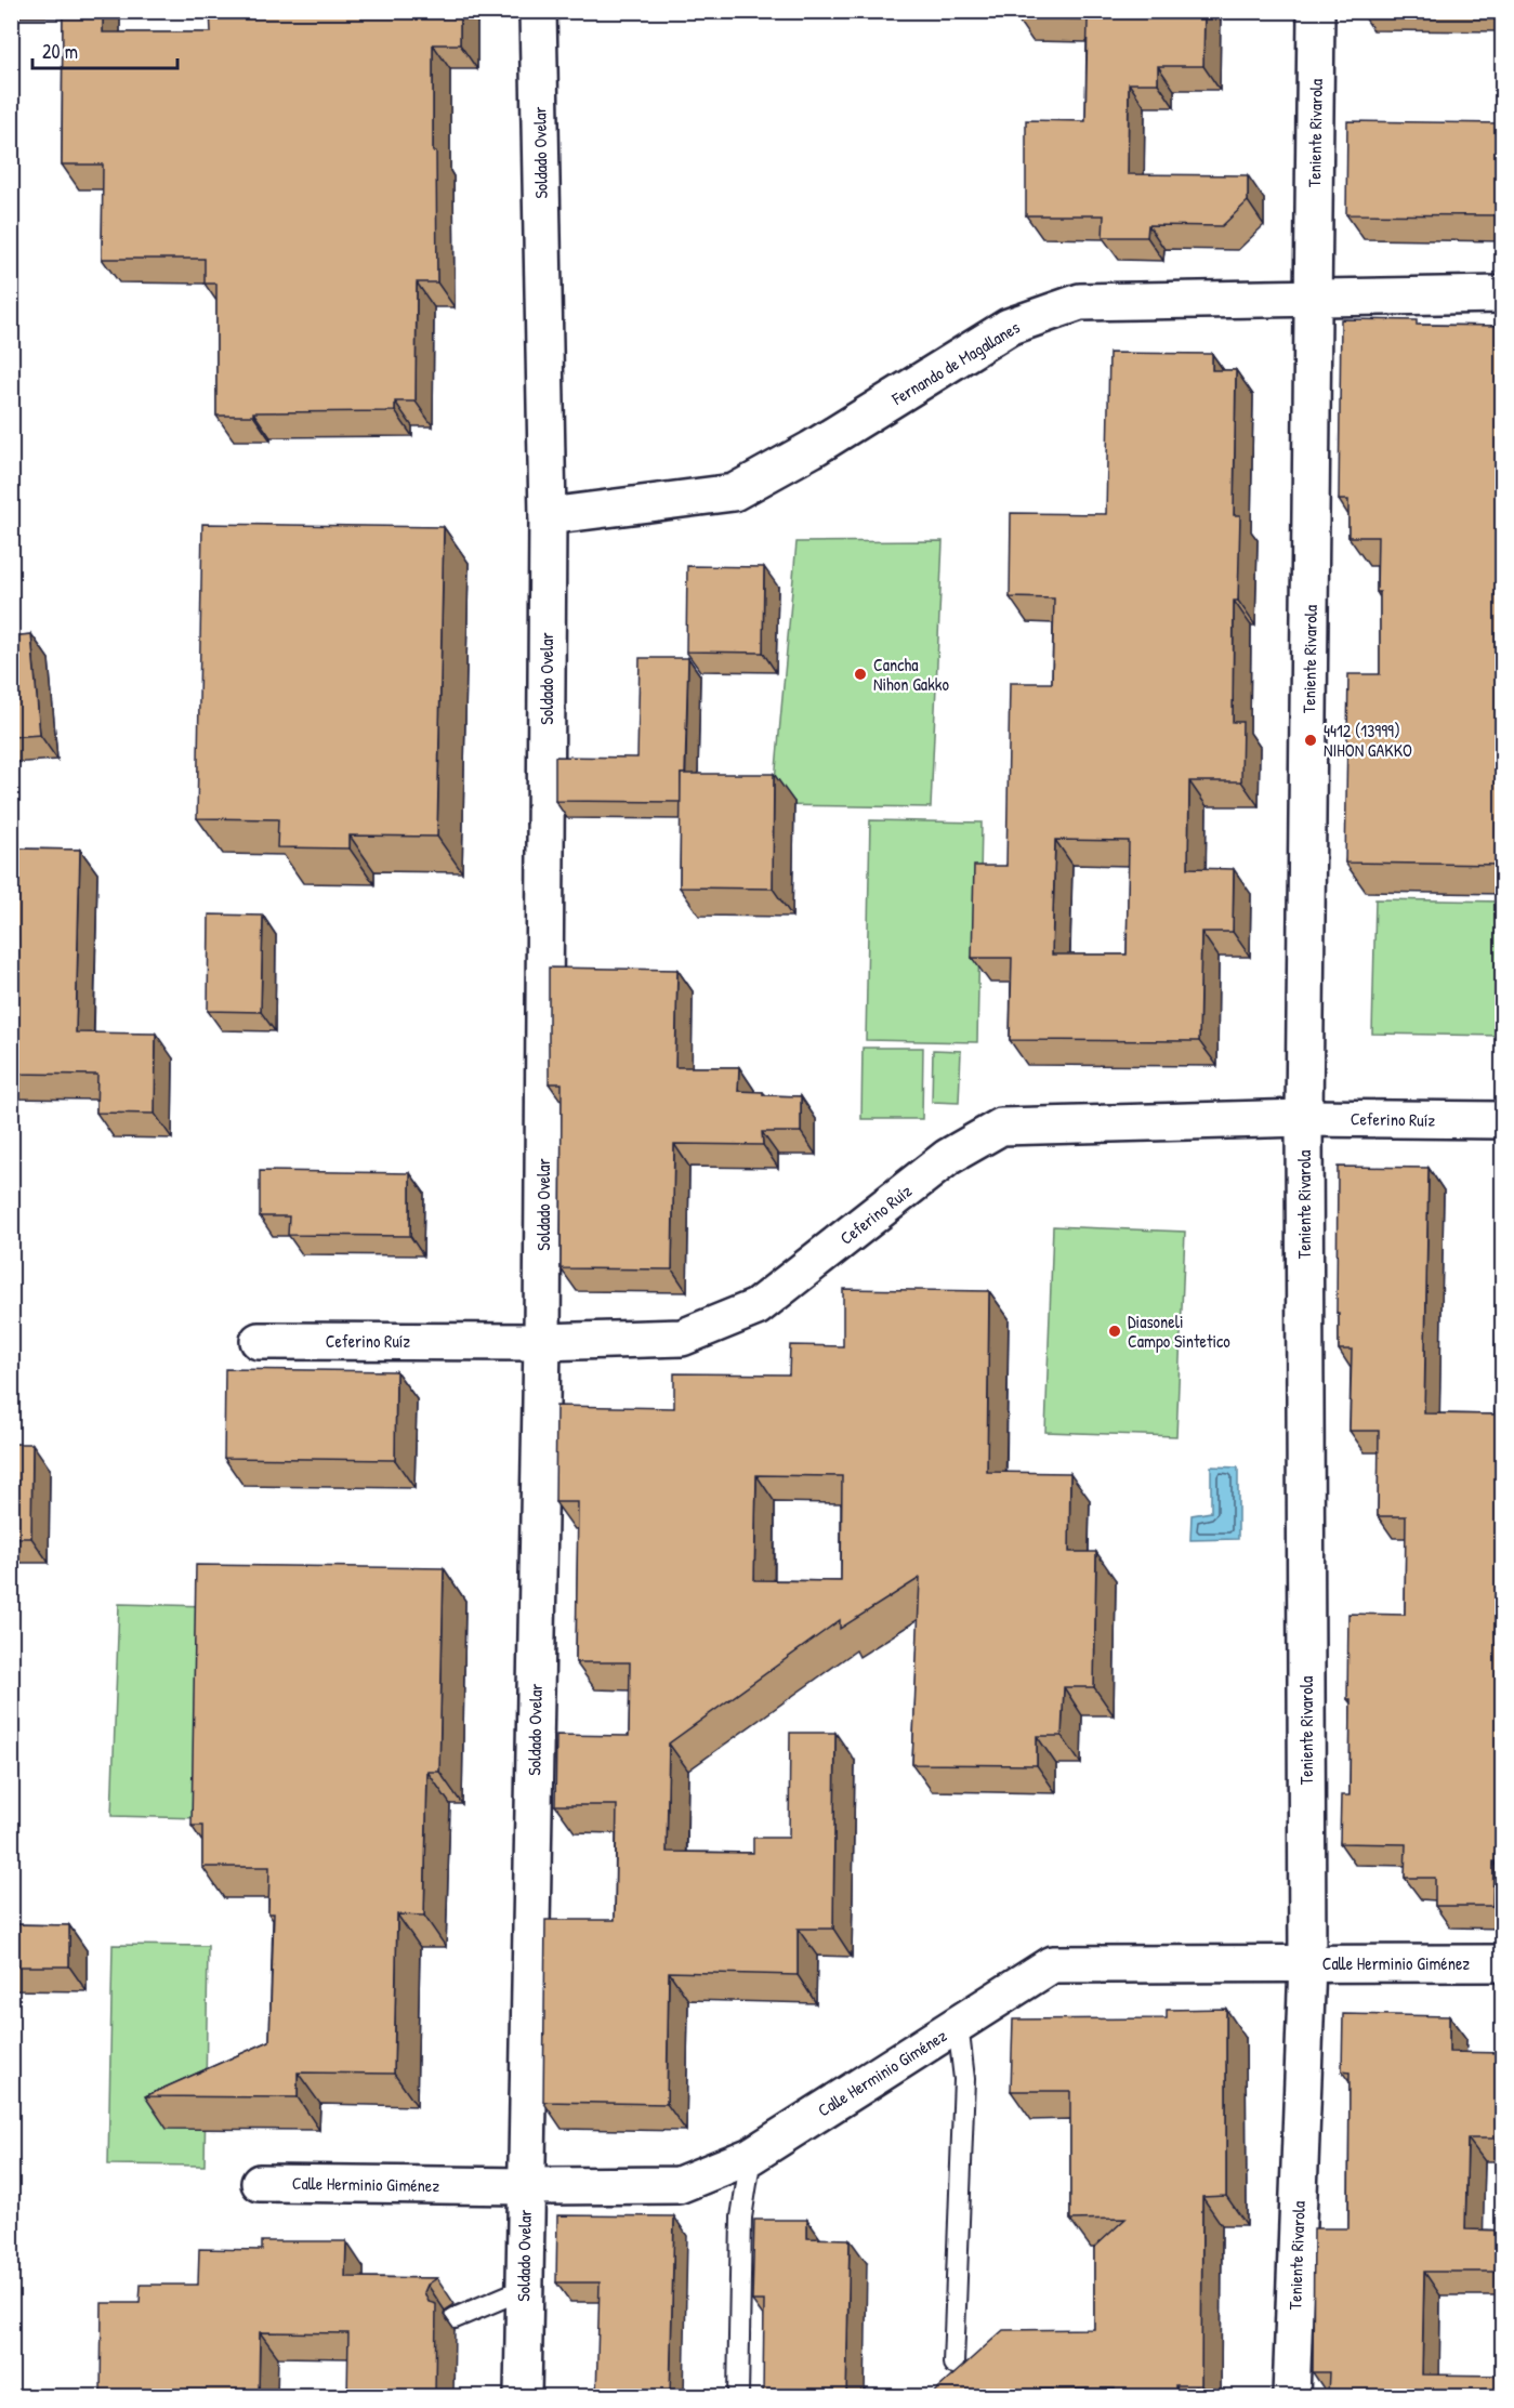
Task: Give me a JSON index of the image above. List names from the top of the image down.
{
  "streets": {
    "street": [
      "Teniente Rivarola",
      "Soldado Ovelar",
      "Fernando de Magallanes",
      "Ceferino Ruíz",
      "Calle Herminio Giménez"
    ]
  },
  "crossings": [
    ["Teniente Rivarola", "Fernando de Magallanes"],
    ["Teniente Rivarola", "Ceferino Ruíz"],
    ["Teniente Rivarola", "Calle Herminio Giménez"],
    ["Soldado Ovelar", "Fernando de Magallanes"],
    ["Soldado Ovelar", "Ceferino Ruíz"],
    ["Soldado Ovelar", "Calle Herminio Giménez"]
  ],
  "places": ["Cancha Nihon Gakko", "4412 (13999) NIHON GAKKO", "Diasoneli Campo Sintetico"],
  "scale_bar": "20 m"
}
